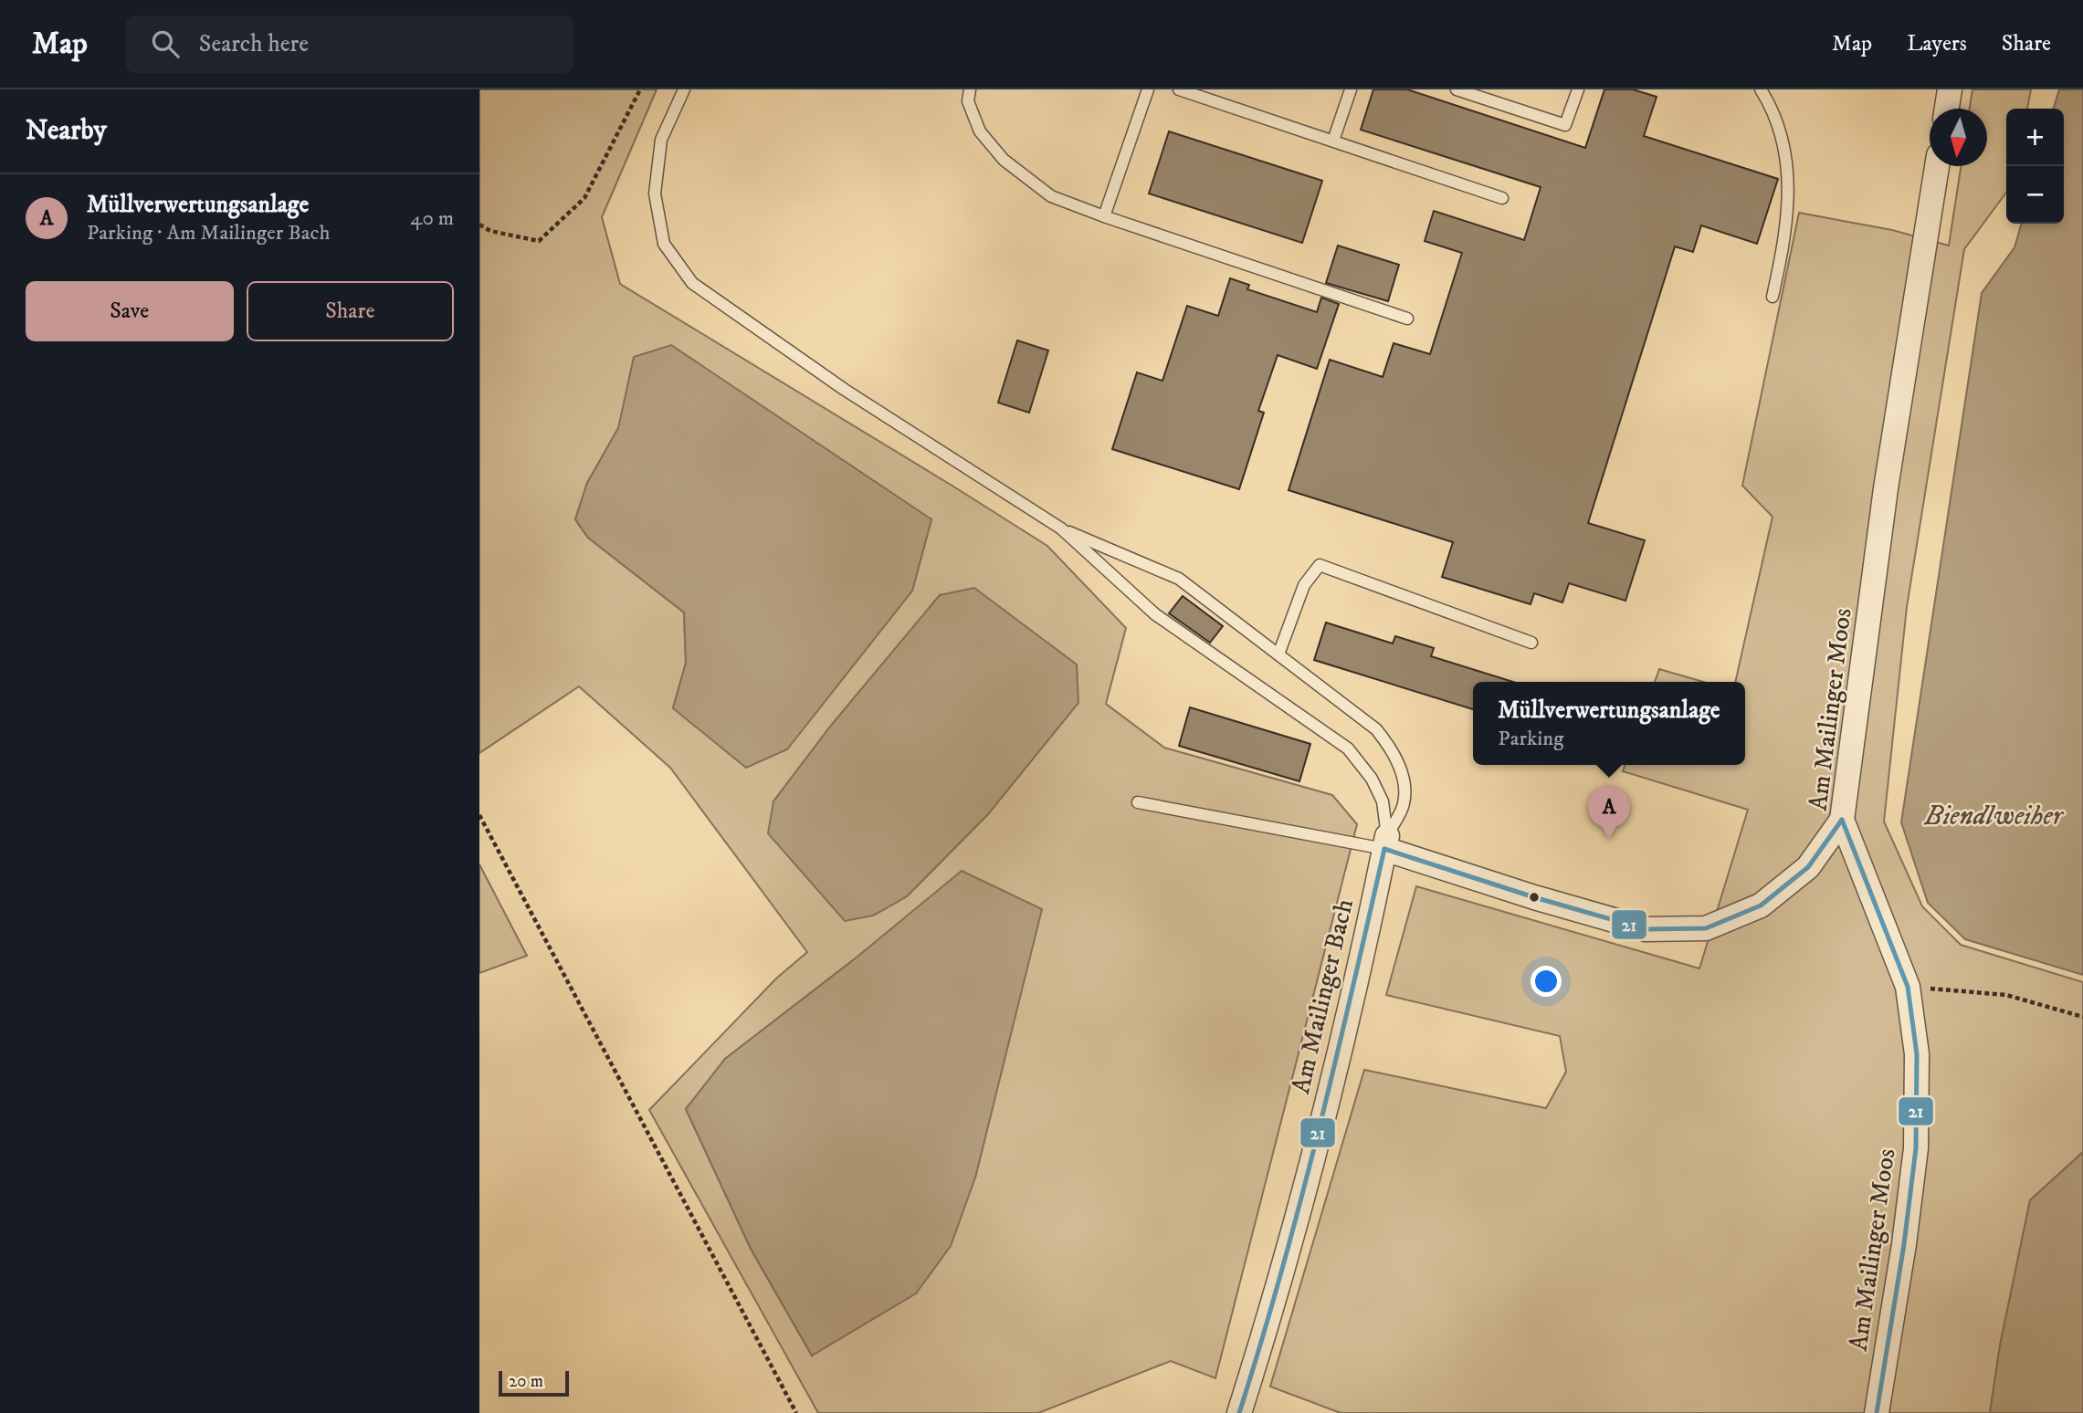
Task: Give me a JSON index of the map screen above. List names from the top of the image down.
{
  "streets": {
    "street": ["Am Mailinger Moos", "Am Mailinger Bach"]
  },
  "water": ["Biendlweiher"],
  "lines": ["transit line 21"],
  "scale_bar": "20 m",
  "north": "bottom",
  "page": {
    "header": "Map",
    "search": "Search here",
    "nav": ["Map", "Layers", "Share"],
    "heading": "Nearby",
    "map_buttons": ["+", "−"],
    "list": [
      {
        "mark": "A",
        "name": "Müllverwertungsanlage",
        "note": "Parking · Am Mailinger Bach",
        "value": "40 m"
      }
    ],
    "buttons": ["Save", "Share"],
    "popup": ["Müllverwertungsanlage", "Parking"],
    "pins": "A",
    "scale": "20 m"
  }
}
